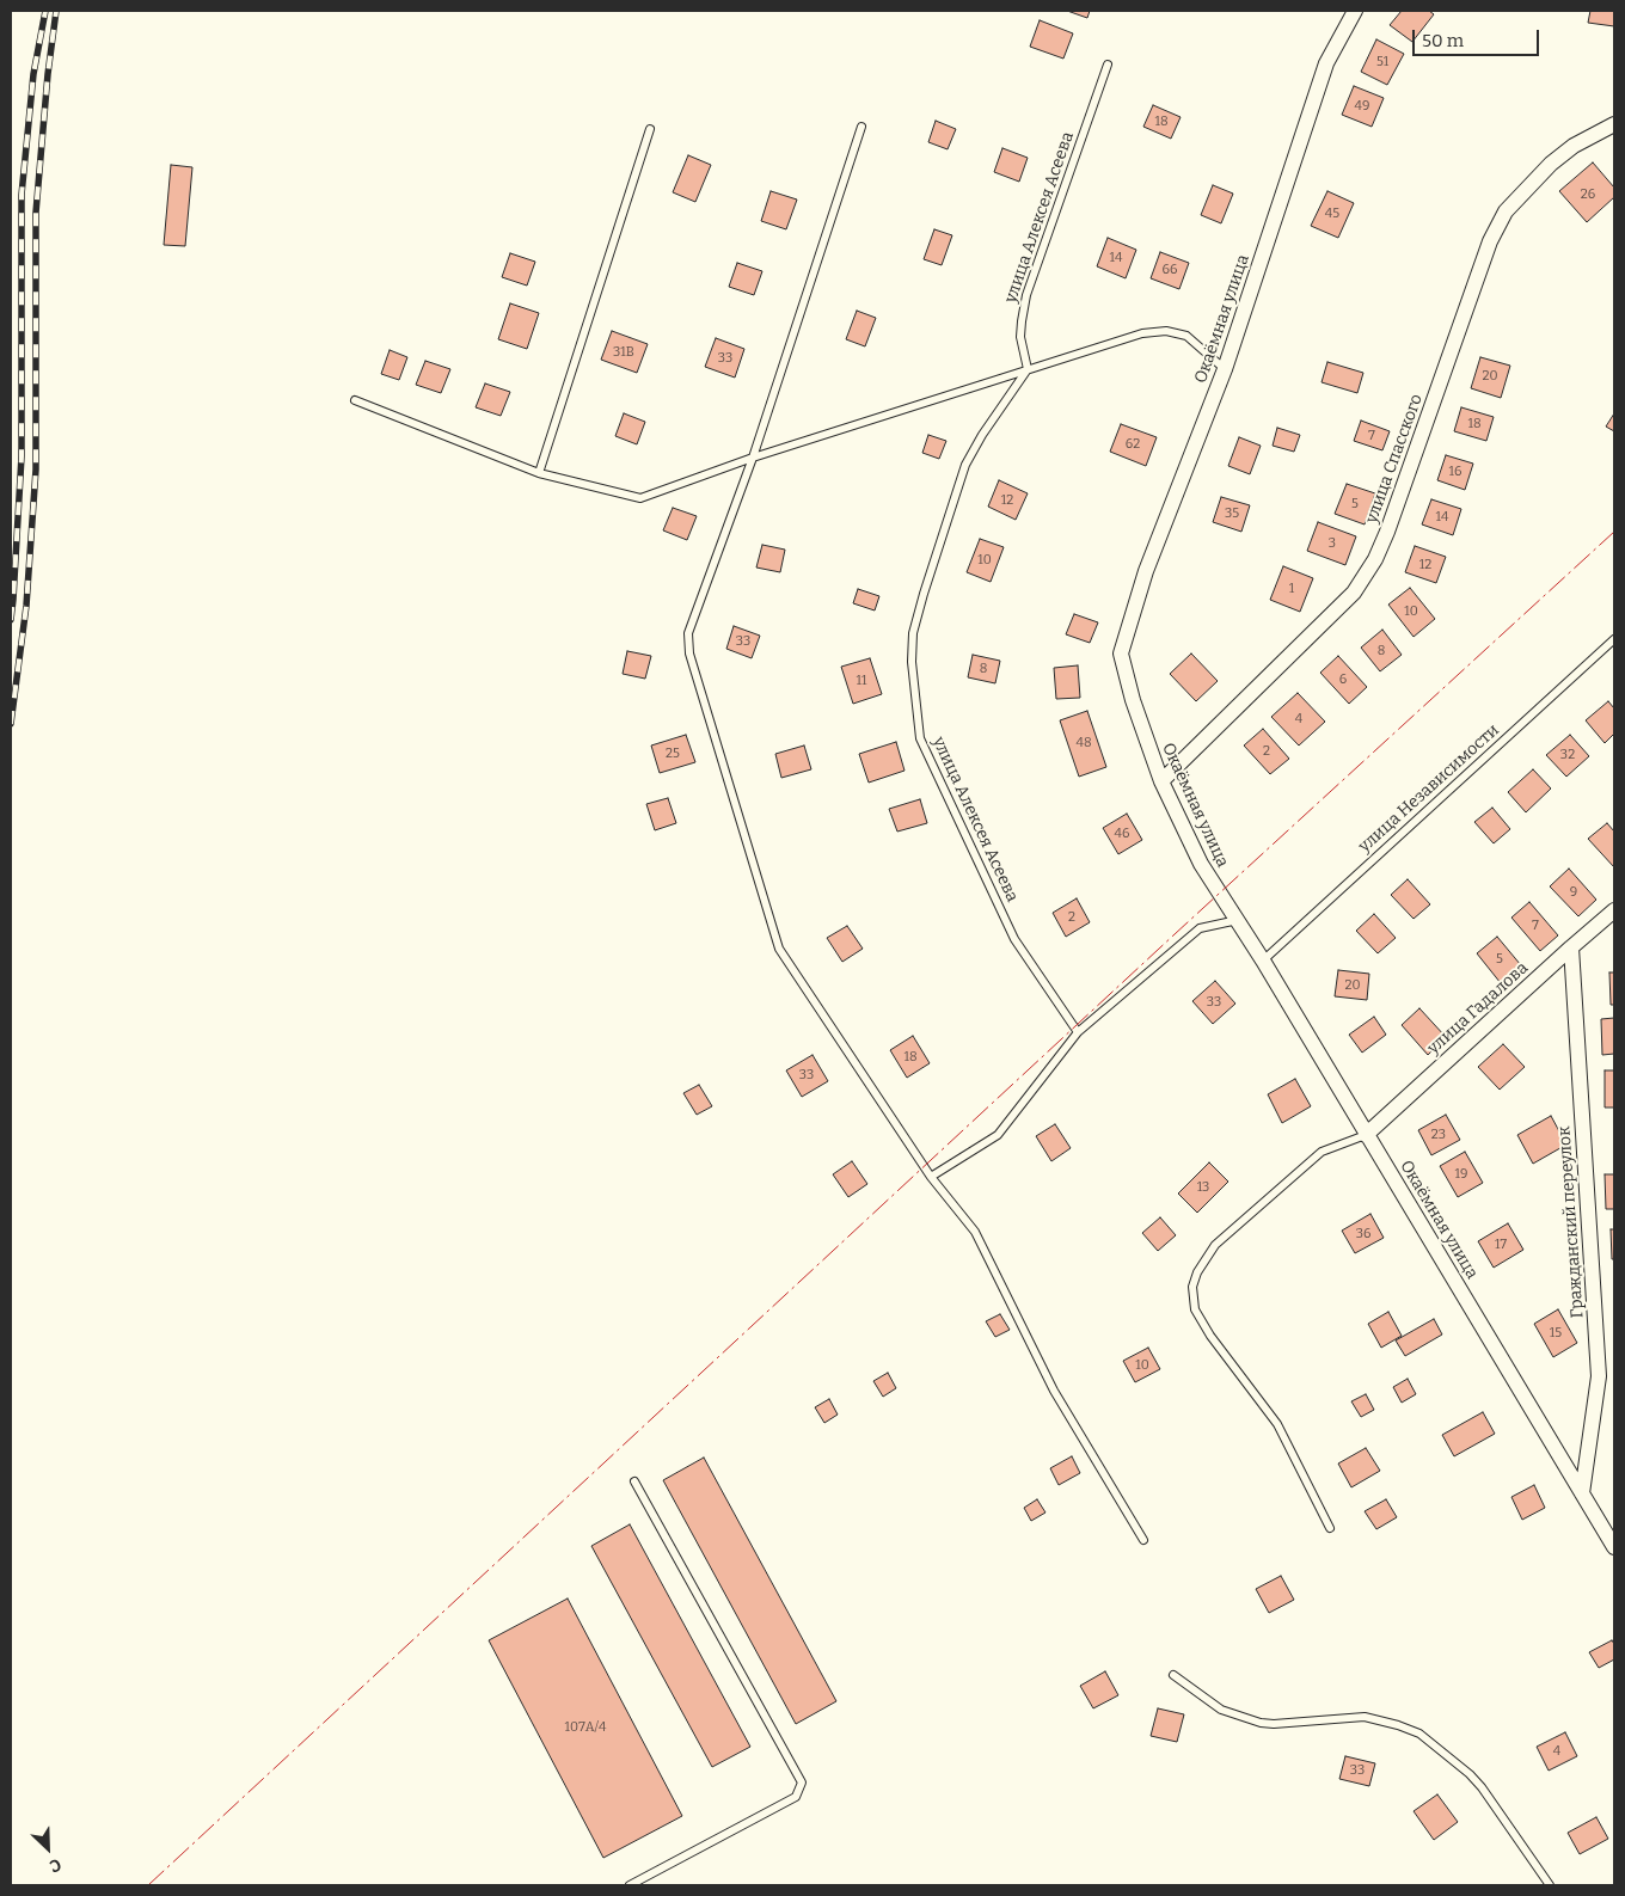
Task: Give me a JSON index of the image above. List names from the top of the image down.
{
  "streets": {
    "street": [
      "Окаёмная улица",
      "улица Спасского",
      "улица Гадалова",
      "Гражданский переулок"
    ],
    "lane": ["улица Алексея Асеева", "улица Независимости"]
  },
  "crossings": [
    ["Окаёмная улица", "улица Спасского"],
    ["Окаёмная улица", "улица Независимости"],
    ["Окаёмная улица", "улица Гадалова"],
    ["Окаёмная улица", "Гражданский переулок"],
    ["улица Гадалова", "Гражданский переулок"]
  ],
  "house_numbers": [
    "51",
    "49",
    "18",
    "26",
    "45",
    "14",
    "66",
    "31В",
    "33",
    "20",
    "18",
    "7",
    "62",
    "16",
    "12",
    "5",
    "35",
    "14",
    "3",
    "10",
    "12",
    "1",
    "10",
    "33",
    "8",
    "8",
    "6",
    "11",
    "4",
    "48",
    "2",
    "25",
    "32",
    "46",
    "9",
    "2",
    "7",
    "5",
    "20",
    "33",
    "18",
    "33",
    "23",
    "19",
    "13",
    "36",
    "17",
    "15",
    "10",
    "107А/4",
    "4",
    "33"
  ],
  "scale_bar": "50 m",
  "north": "bottom right"
}
